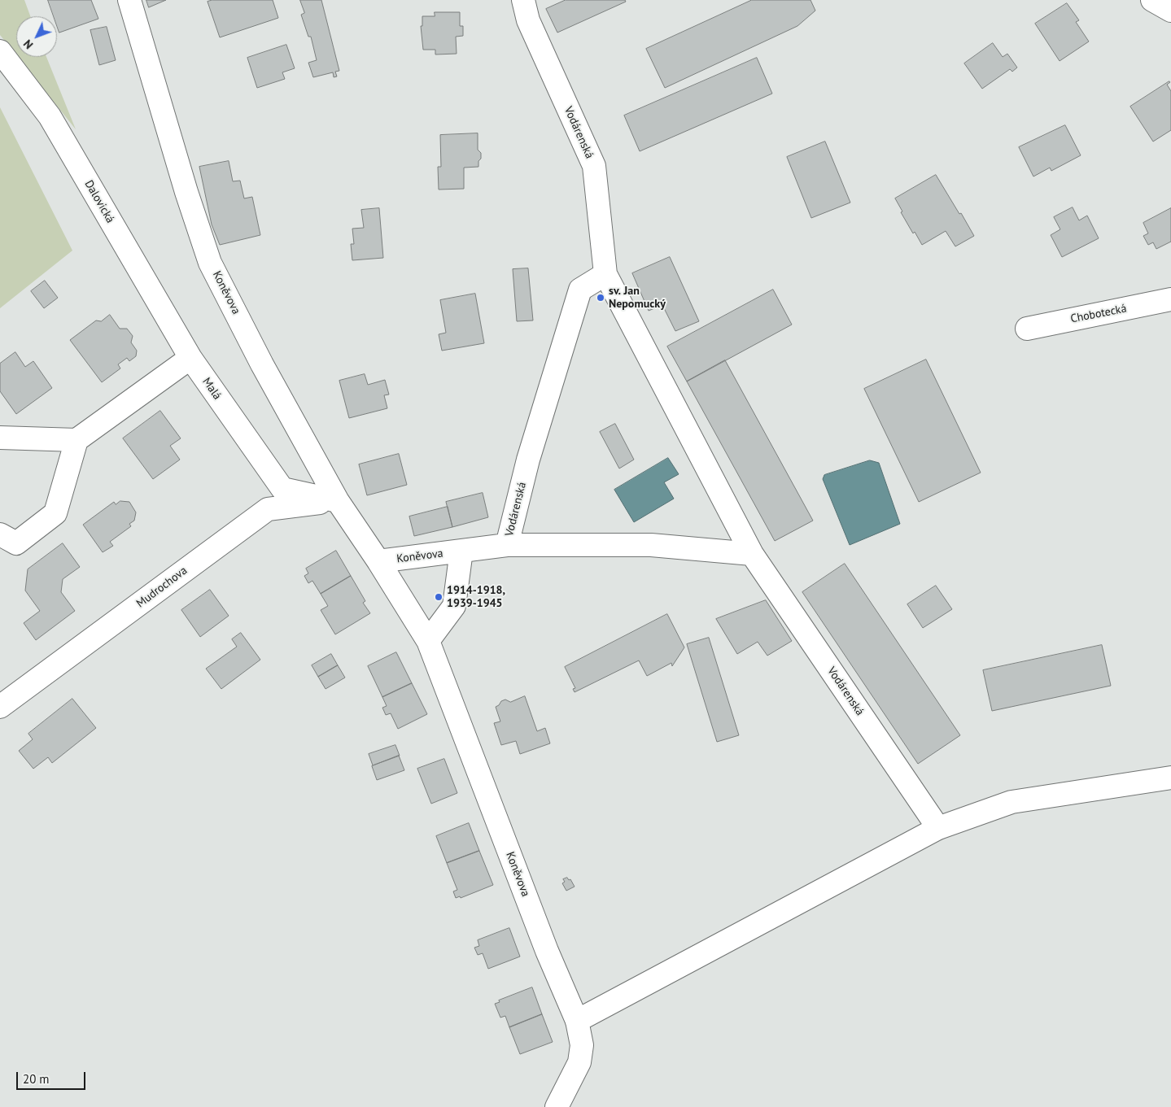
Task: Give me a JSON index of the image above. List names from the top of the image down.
{
  "streets": {
    "street": [
      "Vodárenská",
      "Dalovická",
      "Koněvova",
      "Chobotecká",
      "Malá",
      "Mudrochova"
    ]
  },
  "crossings": [
    ["Vodárenská", "Koněvova"],
    ["Dalovická", "Malá"],
    ["Koněvova", "Malá"],
    ["Koněvova", "Mudrochova"],
    ["Malá", "Mudrochova"]
  ],
  "places": ["sv. Jan Nepomucký", "1914-1918, 1939-1945"],
  "scale_bar": "20 m",
  "north": "bottom left"
}
